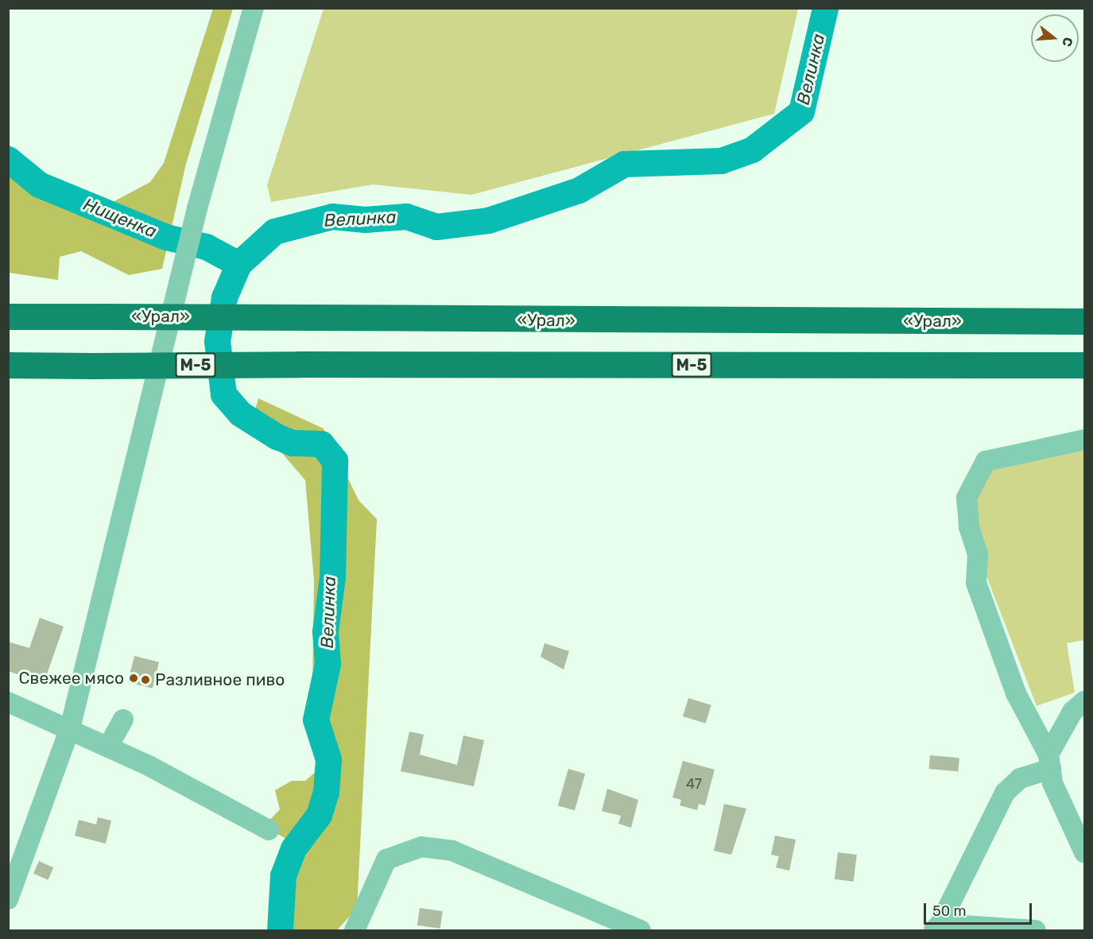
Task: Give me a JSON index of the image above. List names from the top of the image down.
{
  "streets": {
    "highway": ["«Урал»", "М-5"]
  },
  "water": ["Велинка", "Нищенка"],
  "places": ["Свежее мясо", "Разливное пиво"],
  "house_numbers": ["47"],
  "scale_bar": "50 m",
  "north": "right"
}
